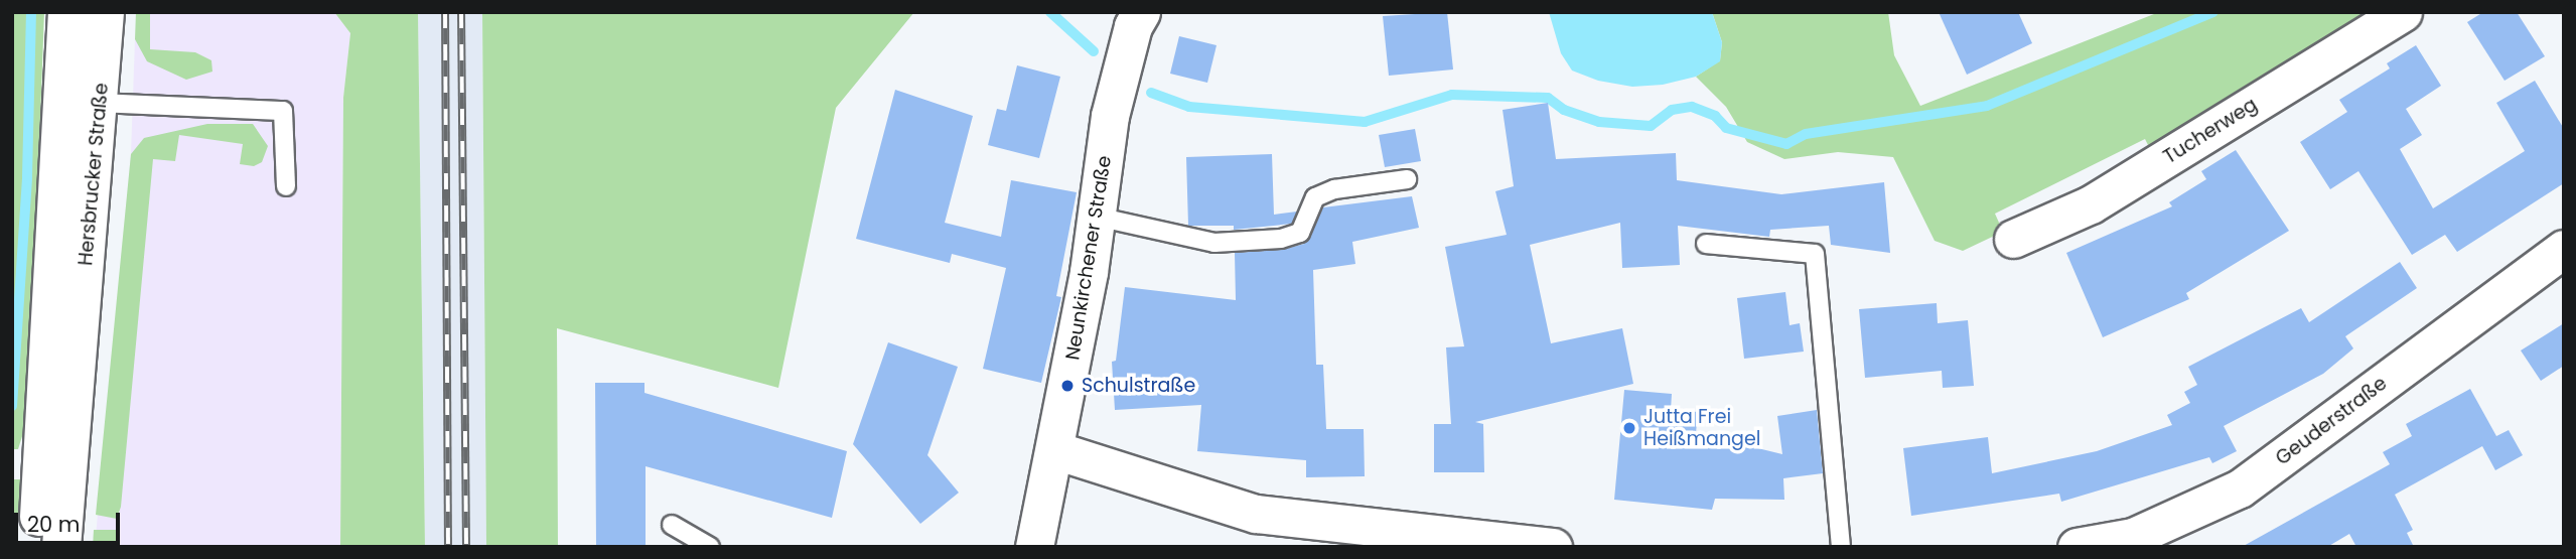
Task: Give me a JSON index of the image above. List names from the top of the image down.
{
  "streets": {
    "main road": ["Hersbrucker Straße"],
    "street": ["Tucherweg", "Neunkirchener Straße", "Geuderstraße"]
  },
  "places": ["Schulstraße", "Jutta Frei Heißmangel"],
  "scale_bar": "20 m"
}
